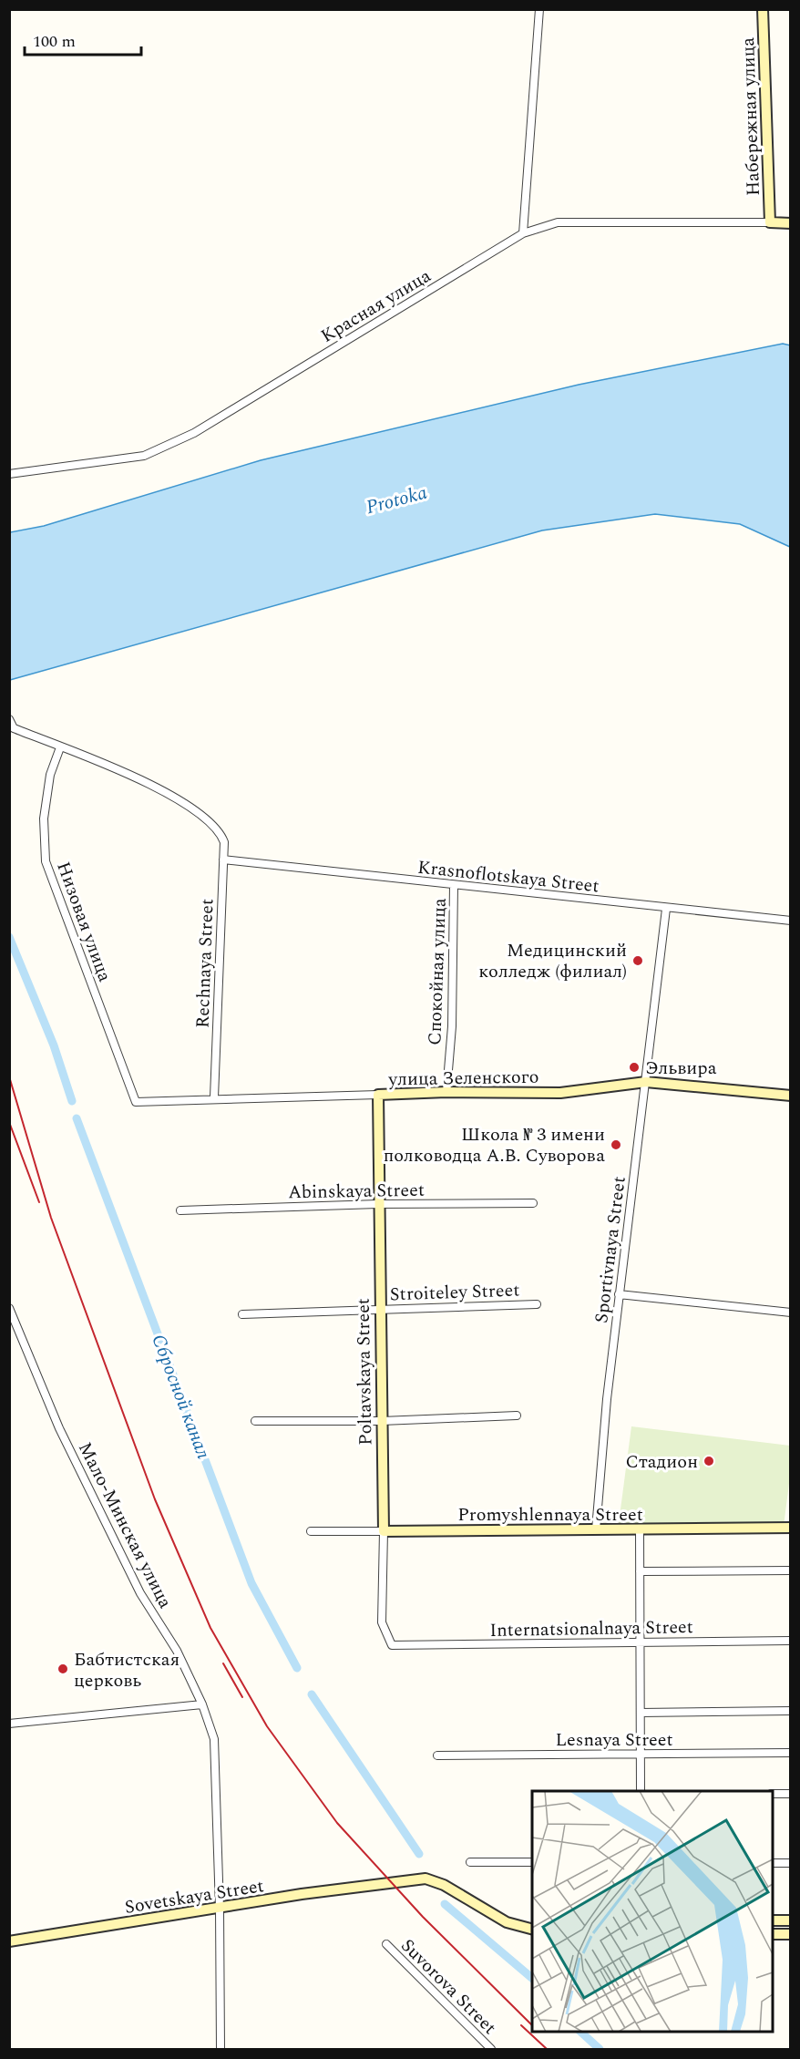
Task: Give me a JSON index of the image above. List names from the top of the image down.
{
  "streets": {
    "street": [
      "Набережная улица",
      "Красная улица",
      "Krasnoflotskaya Street",
      "Низовая улица",
      "Rechnaya Street",
      "Спокойная улица",
      "улица Зеленского",
      "Abinskaya Street",
      "Sportivnaya Street",
      "Stroiteley Street",
      "Poltavskaya Street",
      "Promyshlennaya Street",
      "Мало-Минская улица",
      "Internatsionalnaya Street",
      "Lesnaya Street",
      "Sovetskaya Street",
      "Suvorova Street"
    ]
  },
  "crossings": [
    ["Набережная улица", "Красная улица"],
    ["Krasnoflotskaya Street", "Rechnaya Street"],
    ["Krasnoflotskaya Street", "Спокойная улица"],
    ["Krasnoflotskaya Street", "Sportivnaya Street"],
    ["Низовая улица", "Rechnaya Street"],
    ["Низовая улица", "улица Зеленского"],
    ["Rechnaya Street", "улица Зеленского"],
    ["Спокойная улица", "улица Зеленского"],
    ["улица Зеленского", "Sportivnaya Street"],
    ["улица Зеленского", "Poltavskaya Street"],
    ["Abinskaya Street", "Poltavskaya Street"],
    ["Sportivnaya Street", "Promyshlennaya Street"],
    ["Stroiteley Street", "Poltavskaya Street"],
    ["Poltavskaya Street", "Promyshlennaya Street"],
    ["Poltavskaya Street", "Internatsionalnaya Street"],
    ["Мало-Минская улица", "Sovetskaya Street"]
  ],
  "water": ["Protoka", "Сбросной канал"],
  "places": [
    "Медицинский колледж (филиал)",
    "Эльвира",
    "Школа № 3 имени полководца А.В. Суворова",
    "Стадион",
    "Бабтистская церковь"
  ],
  "scale_bar": "100 m"
}
